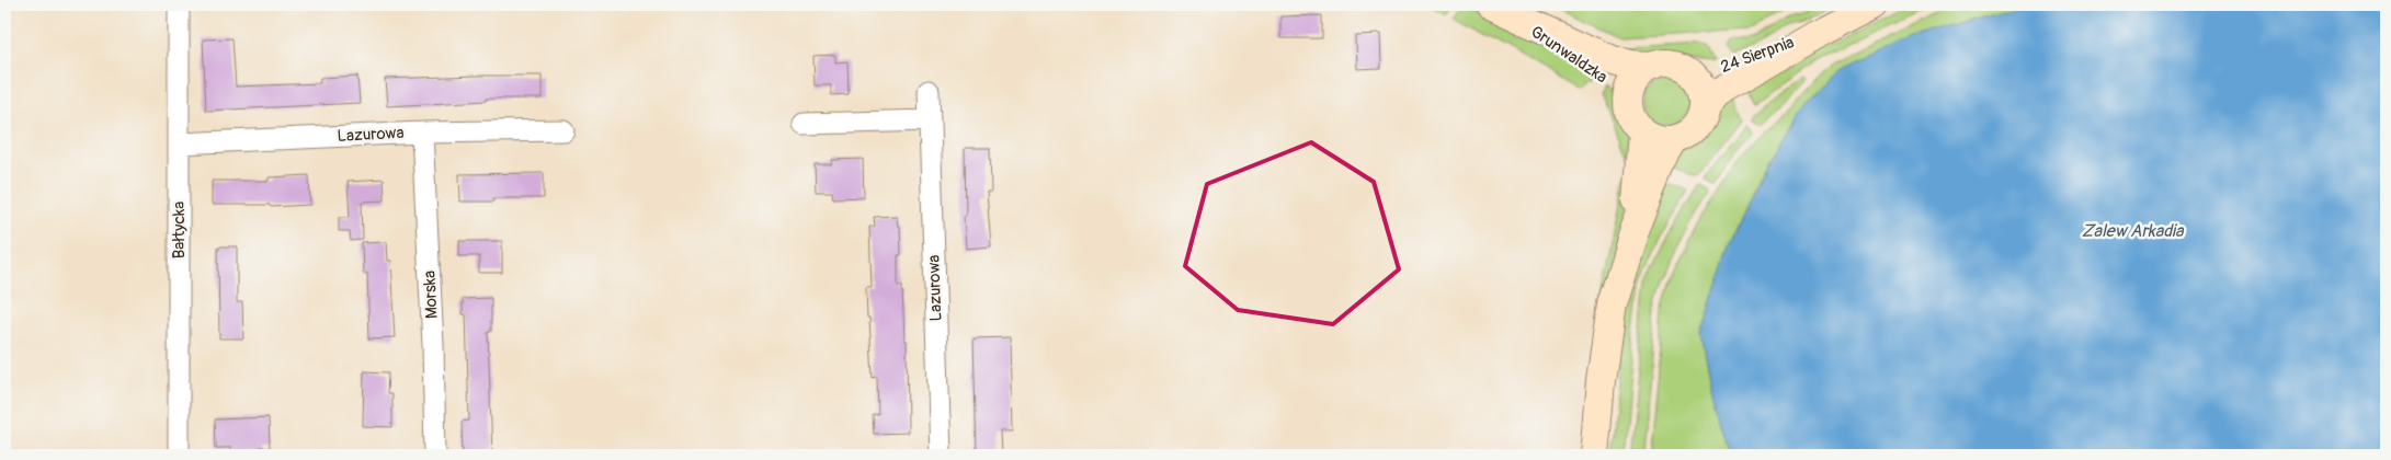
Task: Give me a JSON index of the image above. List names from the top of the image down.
{
  "streets": {
    "main road": ["Grunwaldzka", "24 Sierpnia"],
    "street": ["Lazurowa", "Bałtycka", "Morska"]
  },
  "crossings": [
    ["Grunwaldzka", "24 Sierpnia"],
    ["Lazurowa", "Bałtycka"],
    ["Lazurowa", "Morska"]
  ],
  "water": ["Zalew Arkadia"]
}
